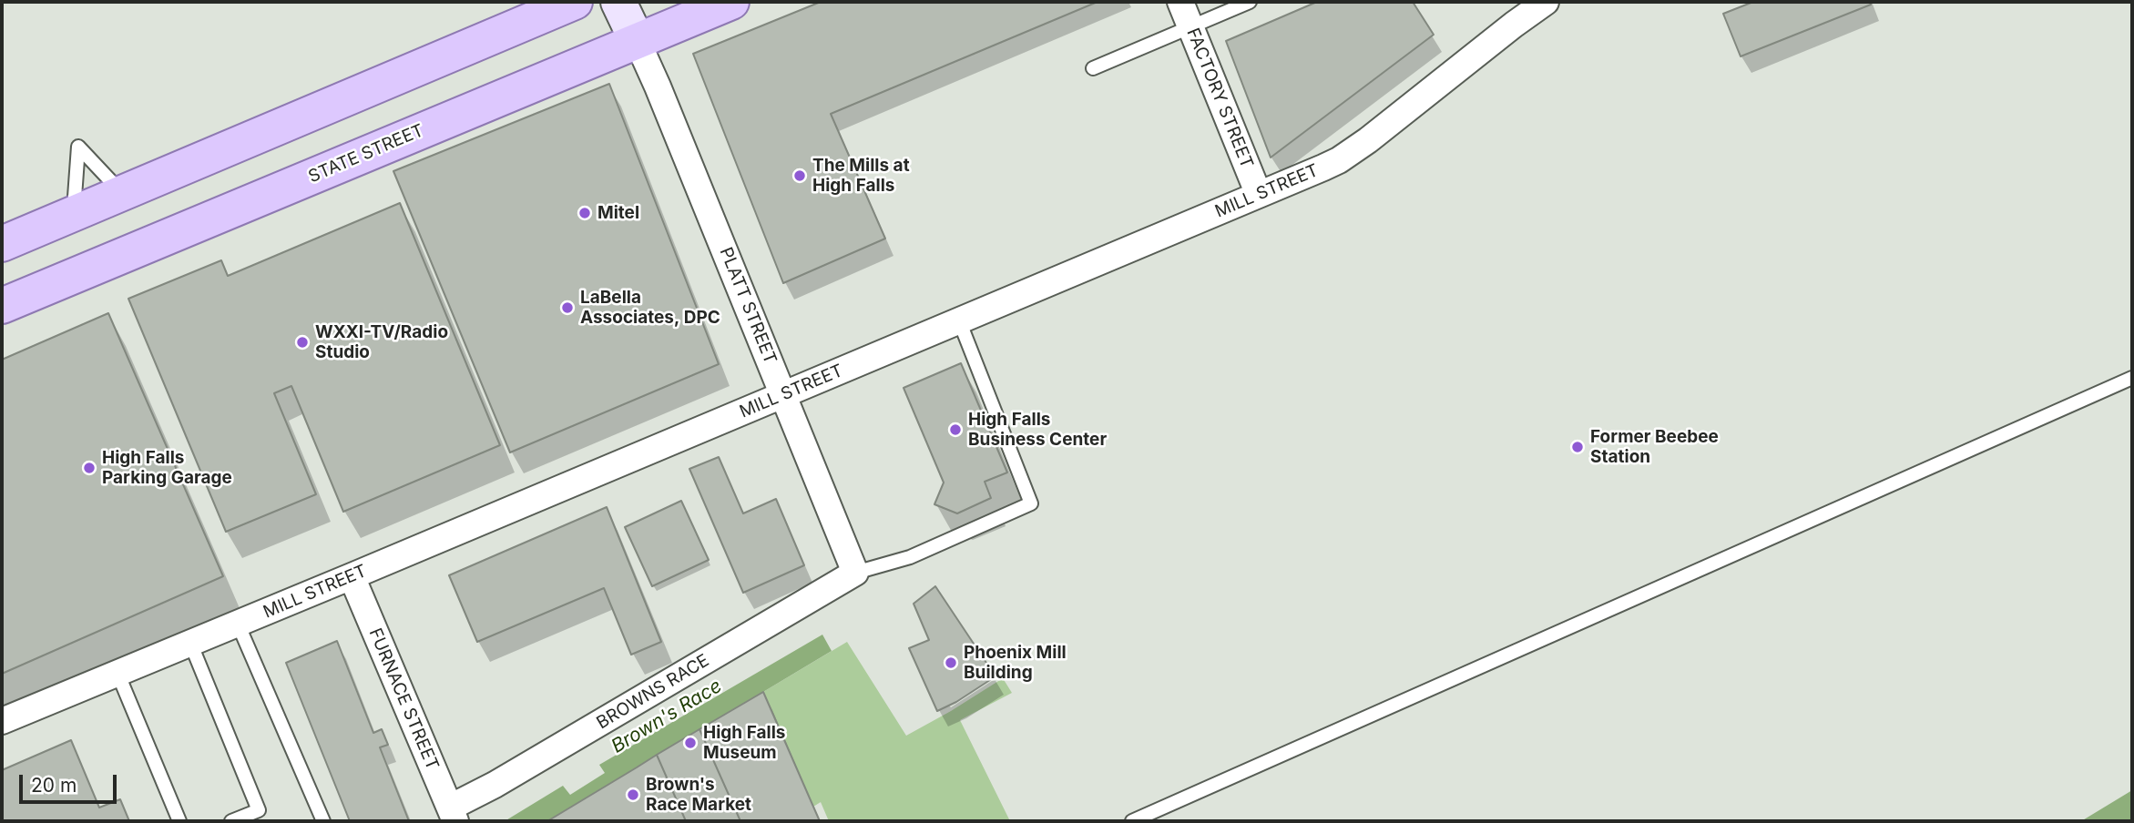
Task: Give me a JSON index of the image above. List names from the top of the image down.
{
  "streets": {
    "main road": ["STATE STREET"],
    "street": [
      "FACTORY STREET",
      "MILL STREET",
      "PLATT STREET",
      "BROWNS RACE",
      "FURNACE STREET"
    ]
  },
  "crossings": [
    ["FACTORY STREET", "MILL STREET"],
    ["STATE STREET", "PLATT STREET"],
    ["MILL STREET", "PLATT STREET"],
    ["MILL STREET", "FURNACE STREET"],
    ["PLATT STREET", "BROWNS RACE"],
    ["BROWNS RACE", "FURNACE STREET"]
  ],
  "water": ["Brown's Race"],
  "places": [
    "The Mills at High Falls",
    "Mitel",
    "LaBella Associates, DPC",
    "WXXI-TV/Radio Studio",
    "High Falls Business Center",
    "Former Beebee Station",
    "High Falls Parking Garage",
    "Phoenix Mill Building",
    "High Falls Museum",
    "Brown's Race Market"
  ],
  "scale_bar": "20 m"
}
